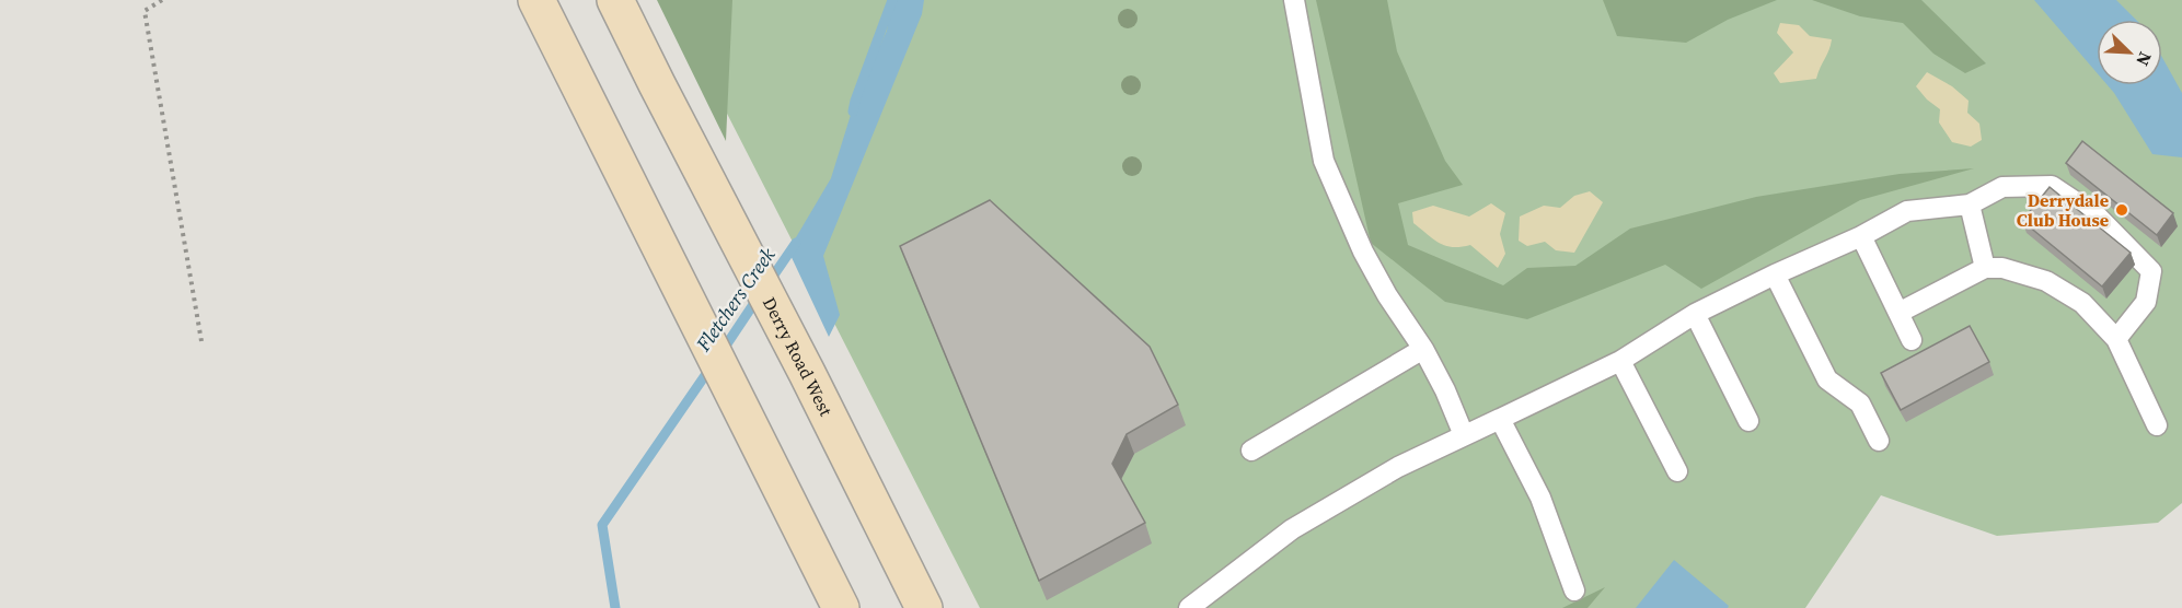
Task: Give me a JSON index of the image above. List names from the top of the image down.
{
  "streets": {
    "main road": ["Derry Road West"]
  },
  "water": ["Fletchers Creek"],
  "places": ["Derrydale Club House"],
  "north": "bottom right"
}
